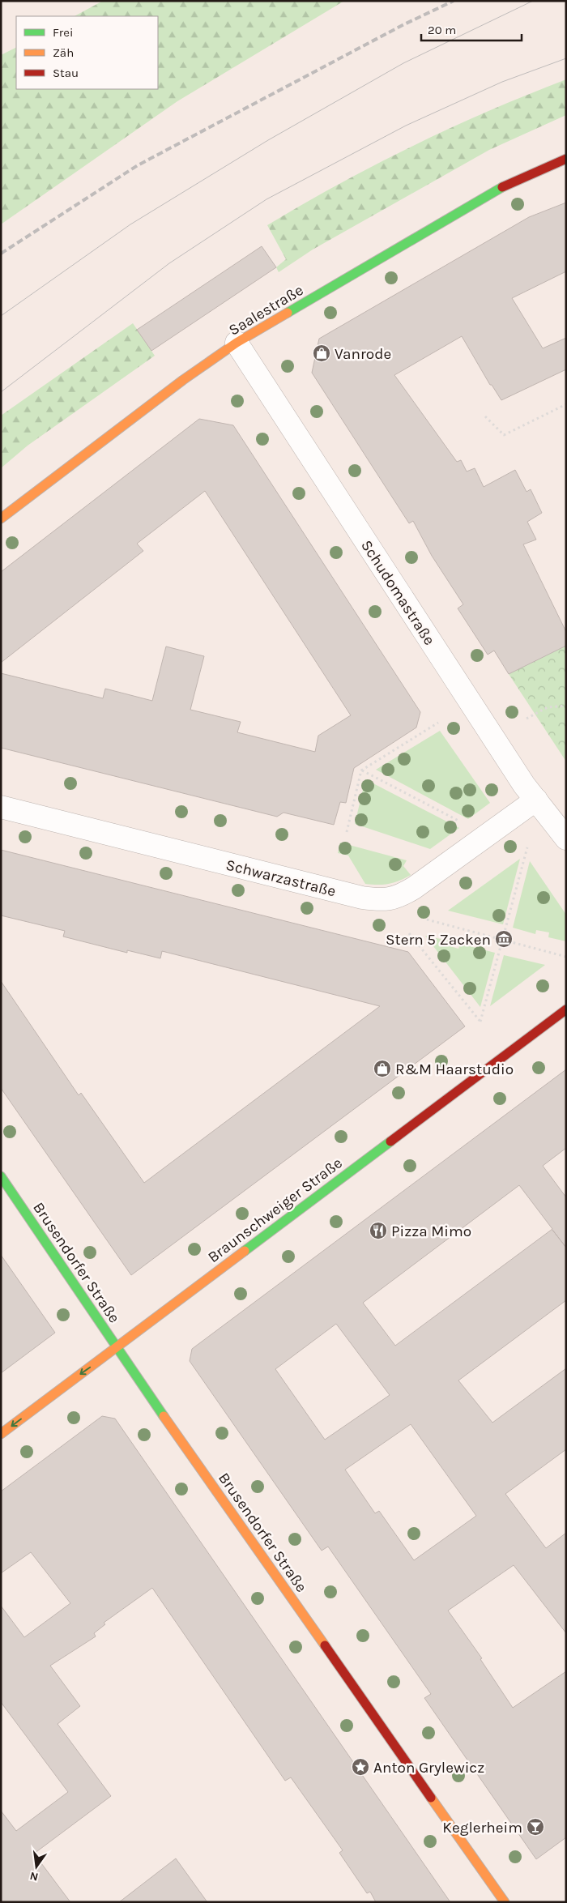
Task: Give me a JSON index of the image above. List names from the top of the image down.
{
  "streets": {
    "street": [
      "Saalestraße",
      "Schudomastraße",
      "Schwarzastraße",
      "Braunschweiger Straße",
      "Brusendorfer Straße"
    ]
  },
  "crossings": [
    ["Saalestraße", "Schudomastraße"],
    ["Schudomastraße", "Schwarzastraße"],
    ["Braunschweiger Straße", "Brusendorfer Straße"]
  ],
  "places": {
    "shop": ["Vanrode", "R&M Haarstudio"],
    "museum": ["Stern 5 Zacken"],
    "restaurant": ["Pizza Mimo"],
    "place": ["Anton Grylewicz"],
    "bar": ["Keglerheim"]
  },
  "legend": ["Frei", "Zäh", "Stau"],
  "scale_bar": "20 m",
  "north": "bottom"
}
